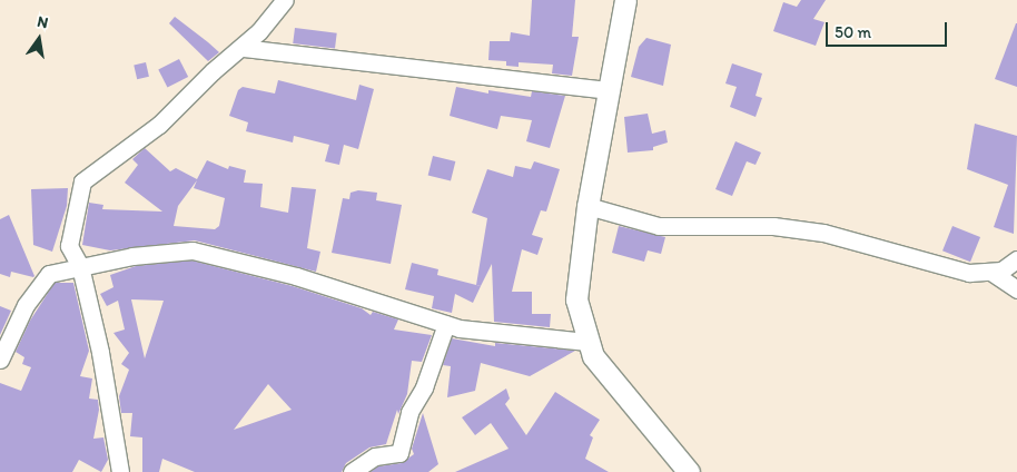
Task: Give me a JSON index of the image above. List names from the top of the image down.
{
  "scale_bar": "50 m",
  "north": "top"
}
